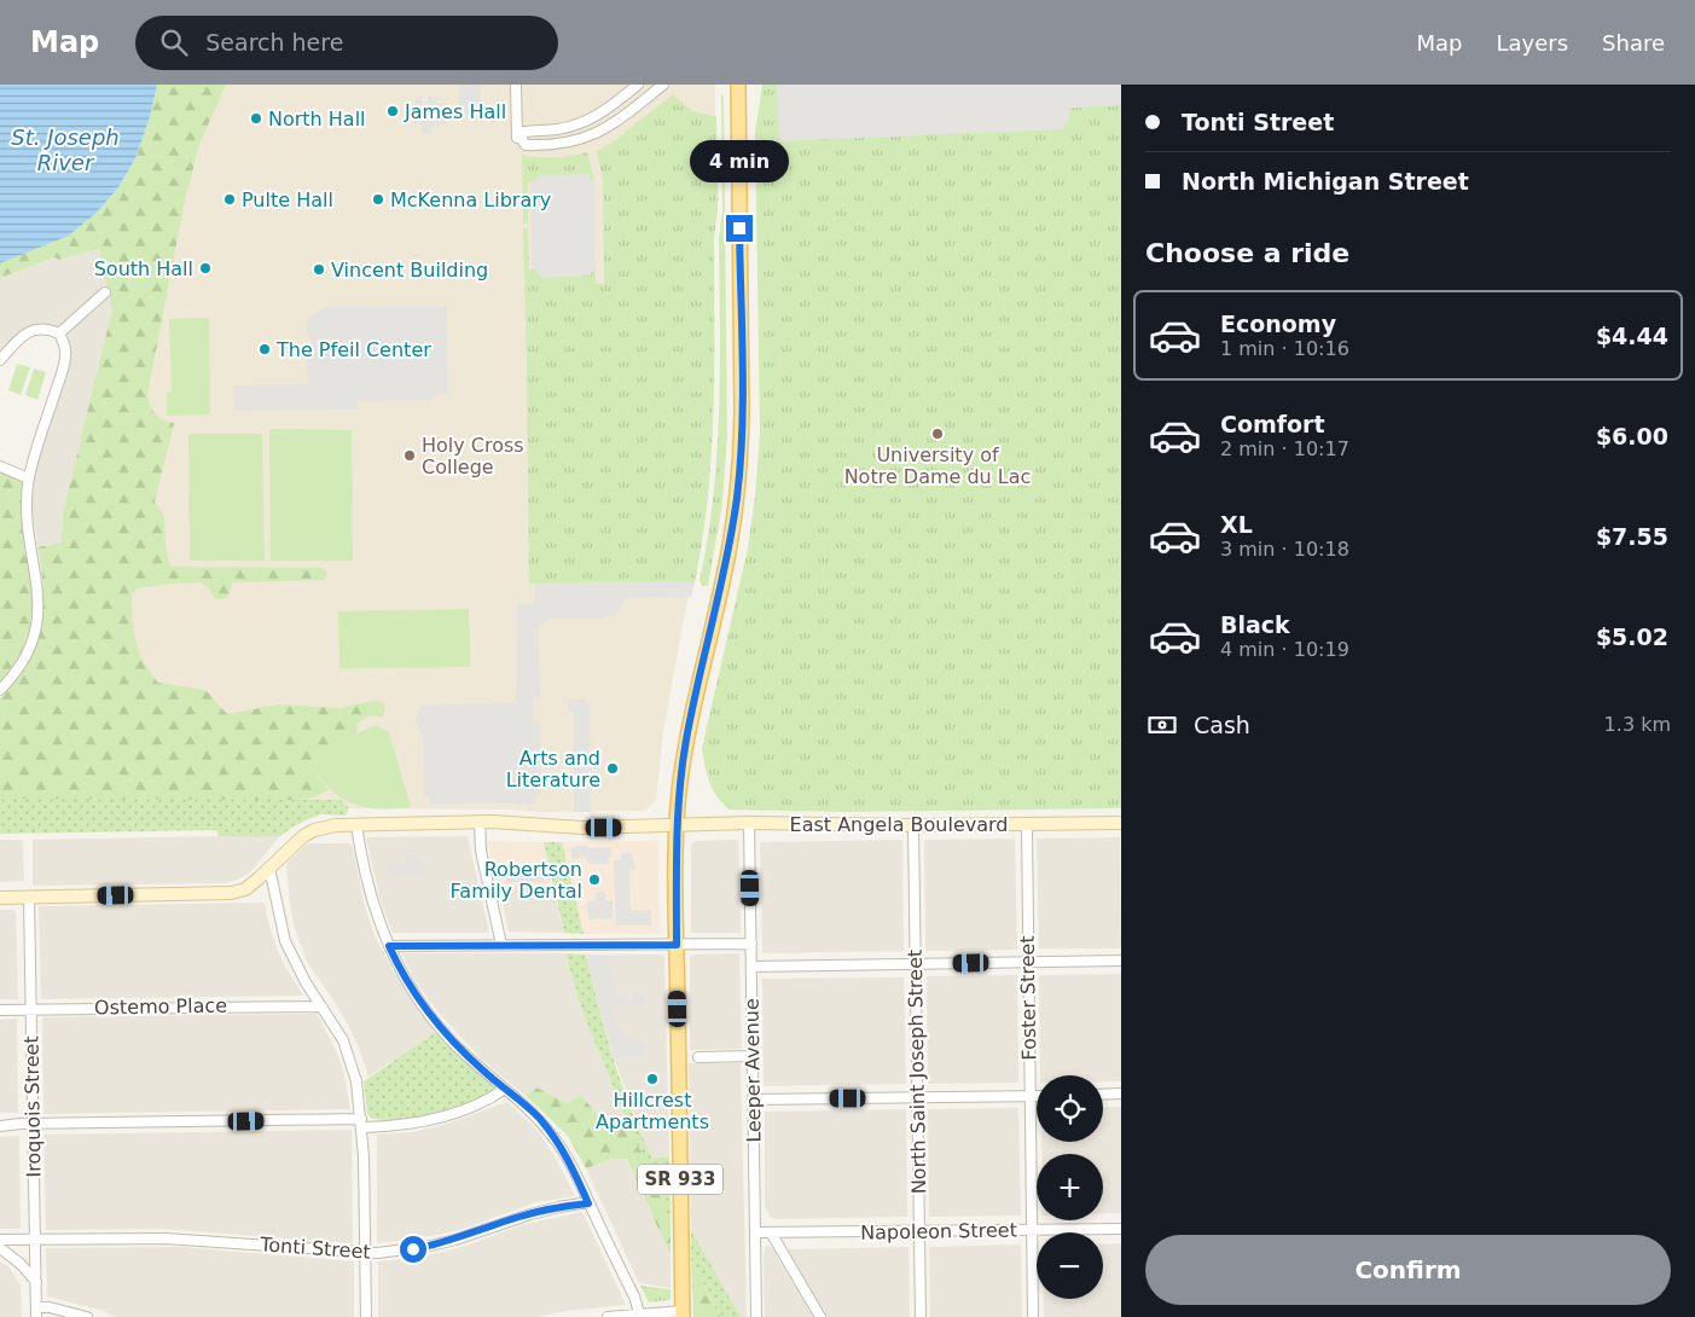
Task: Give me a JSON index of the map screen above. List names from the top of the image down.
{
  "streets": {
    "main road": ["SR 933"],
    "street": [
      "East Angela Boulevard",
      "Foster Street",
      "Ostemo Place",
      "Leeper Avenue",
      "North Saint Joseph Street",
      "Iroquois Street",
      "Napoleon Street",
      "Tonti Street"
    ]
  },
  "crossings": [
    ["East Angela Boulevard", "Foster Street"],
    ["East Angela Boulevard", "Leeper Avenue"],
    ["East Angela Boulevard", "North Saint Joseph Street"],
    ["East Angela Boulevard", "Iroquois Street"],
    ["East Angela Boulevard", "SR 933"],
    ["Foster Street", "Napoleon Street"],
    ["Ostemo Place", "Iroquois Street"],
    ["Leeper Avenue", "Napoleon Street"],
    ["North Saint Joseph Street", "Napoleon Street"],
    ["Iroquois Street", "Tonti Street"]
  ],
  "water": ["St. Joseph River"],
  "places": [
    "James Hall",
    "North Hall",
    "Pulte Hall",
    "McKenna Library",
    "South Hall",
    "Vincent Building",
    "The Pfeil Center",
    "University of Notre Dame du Lac",
    "Holy Cross College",
    "Arts and Literature",
    "Robertson Family Dental",
    "Hillcrest Apartments"
  ],
  "page": {
    "header": "Map",
    "search": "Search here",
    "nav": ["Map", "Layers", "Share"],
    "banner": ["Tonti Street", "North Michigan Street"],
    "bubble": "4 min",
    "heading": "Choose a ride",
    "list": [
      {
        "name": "Economy",
        "note": "1 min · 10:16",
        "value": "$4.44"
      },
      {
        "name": "Comfort",
        "note": "2 min · 10:17",
        "value": "$6.00"
      },
      {
        "name": "XL",
        "note": "3 min · 10:18",
        "value": "$7.55"
      },
      {
        "name": "Black",
        "note": "4 min · 10:19",
        "value": "$5.02"
      }
    ],
    "pay": ["Cash", "1.3 km"],
    "map_buttons": ["+", "−"],
    "buttons": "Confirm"
  }
}
